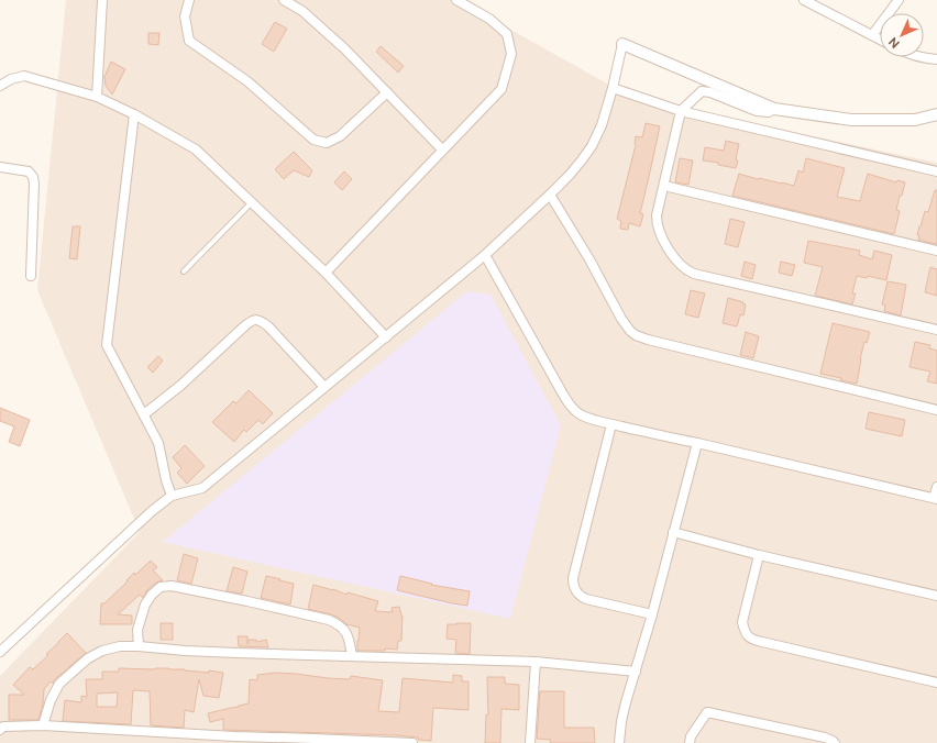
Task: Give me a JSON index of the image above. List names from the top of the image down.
{
  "north": "bottom left"
}
